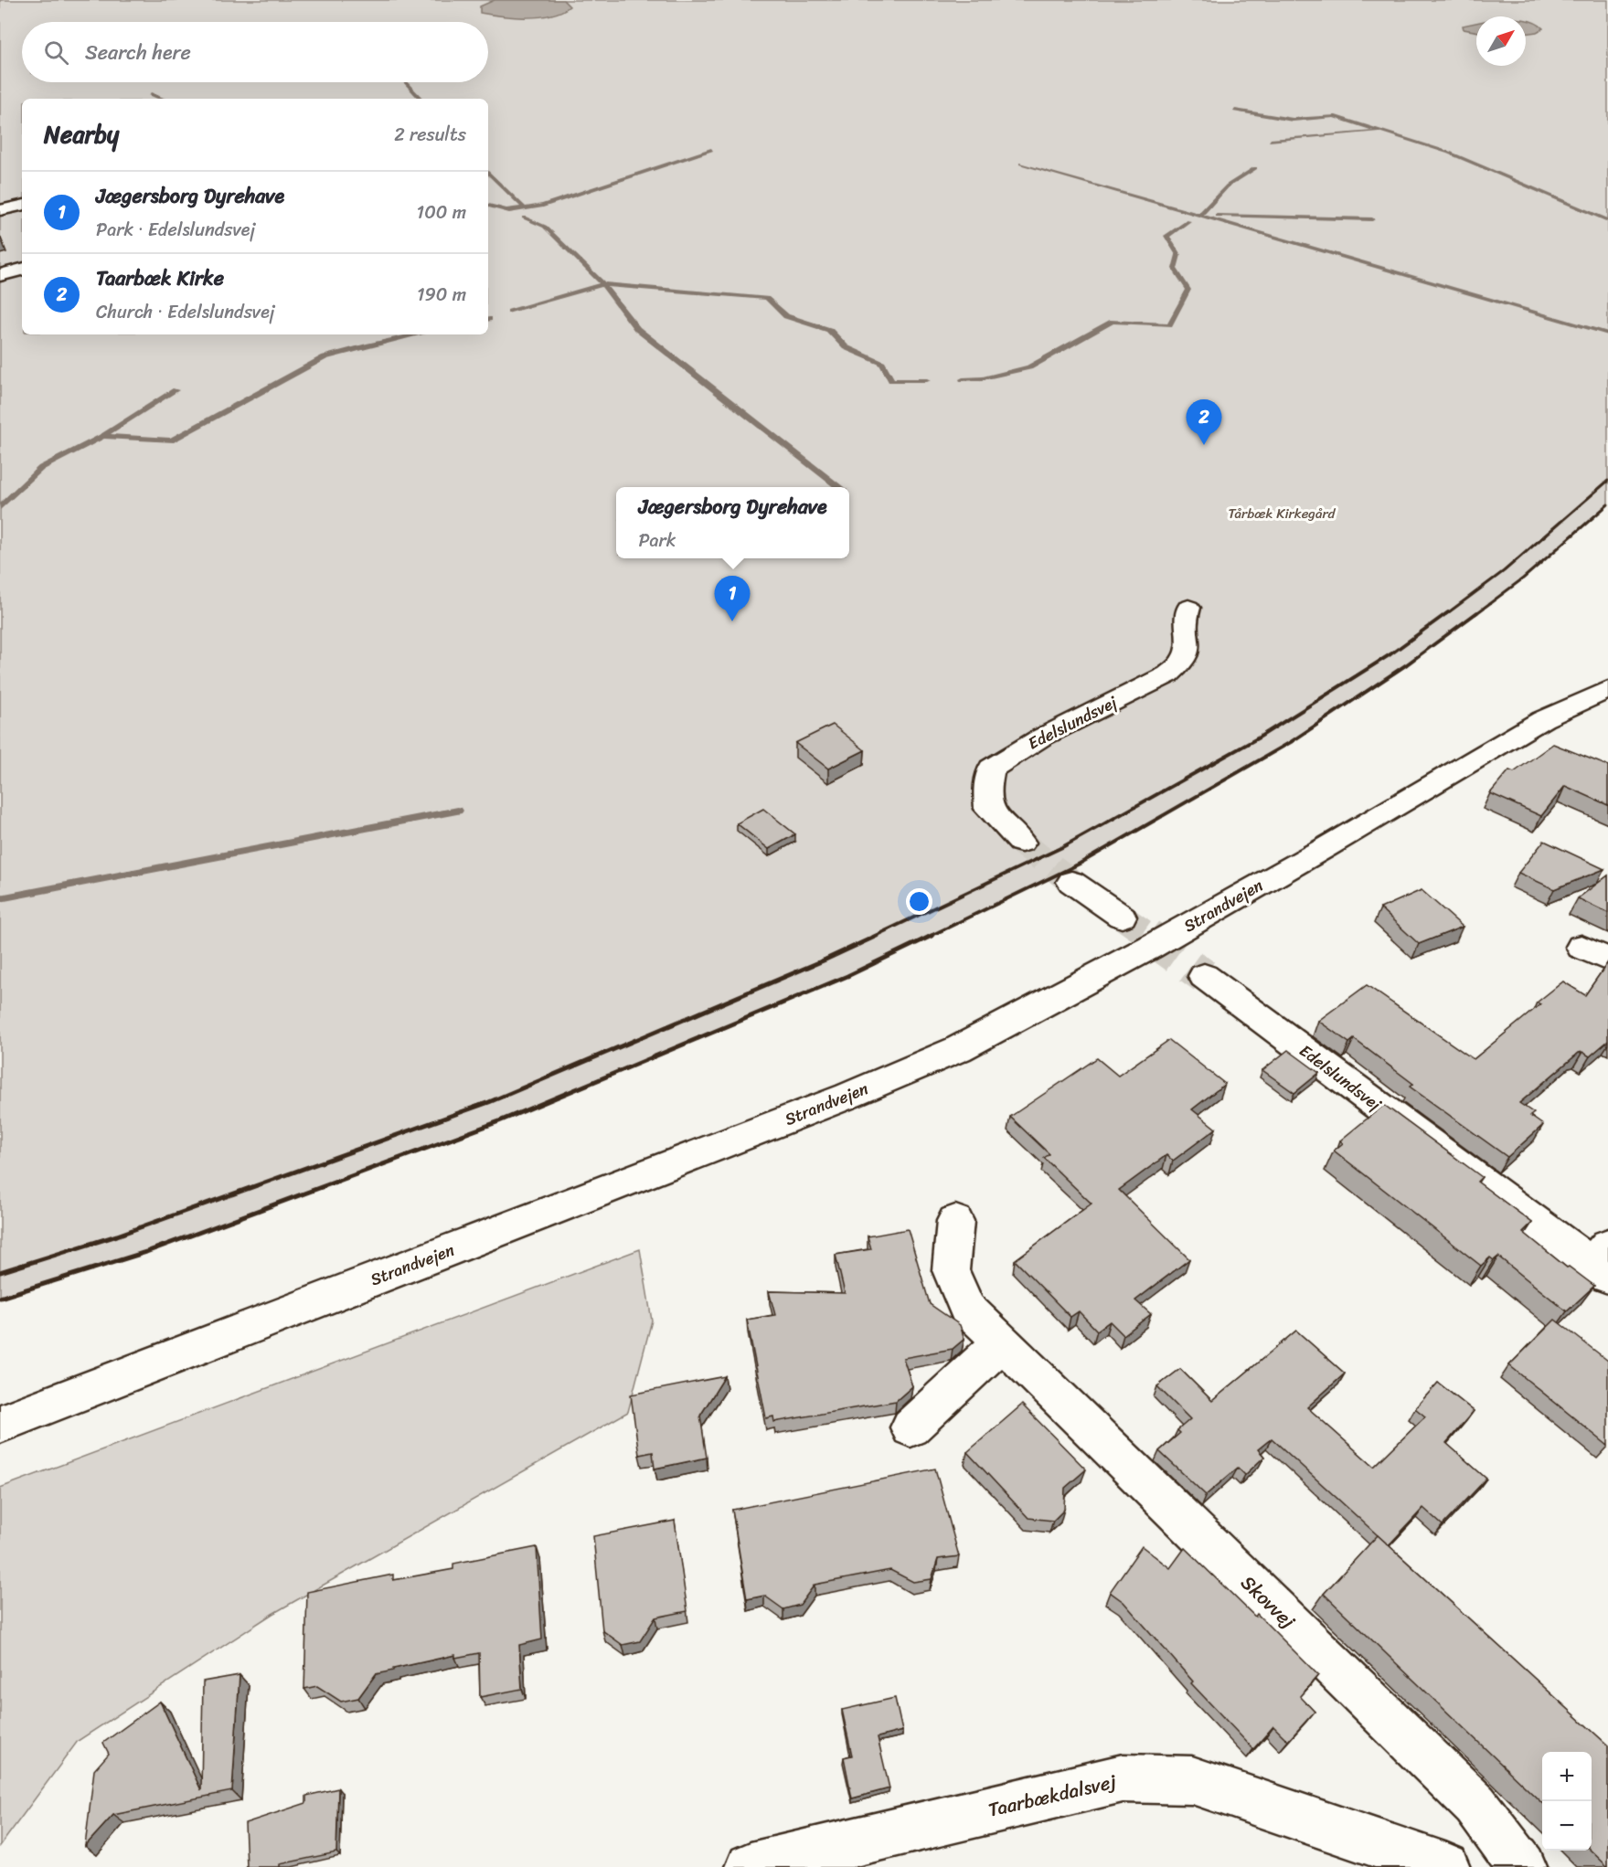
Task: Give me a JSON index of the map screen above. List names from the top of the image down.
{
  "streets": {
    "street": [
      "Edelslundsvej",
      "Strandvejen",
      "Skovvej",
      "Taarbækdalsvej"
    ]
  },
  "parks": ["Tårbæk Kirkegård"],
  "north": "top right",
  "page": {
    "search": "Search here",
    "heading": ["Nearby", "2 results"],
    "list": [
      {
        "mark": "1",
        "name": "Jægersborg Dyrehave",
        "note": "Park · Edelslundsvej",
        "value": "100 m"
      },
      {
        "mark": "2",
        "name": "Taarbæk Kirke",
        "note": "Church · Edelslundsvej",
        "value": "190 m"
      }
    ],
    "pins": ["2", "1"],
    "popup": ["Jægersborg Dyrehave", "Park"],
    "map_buttons": ["+", "−"]
  }
}
